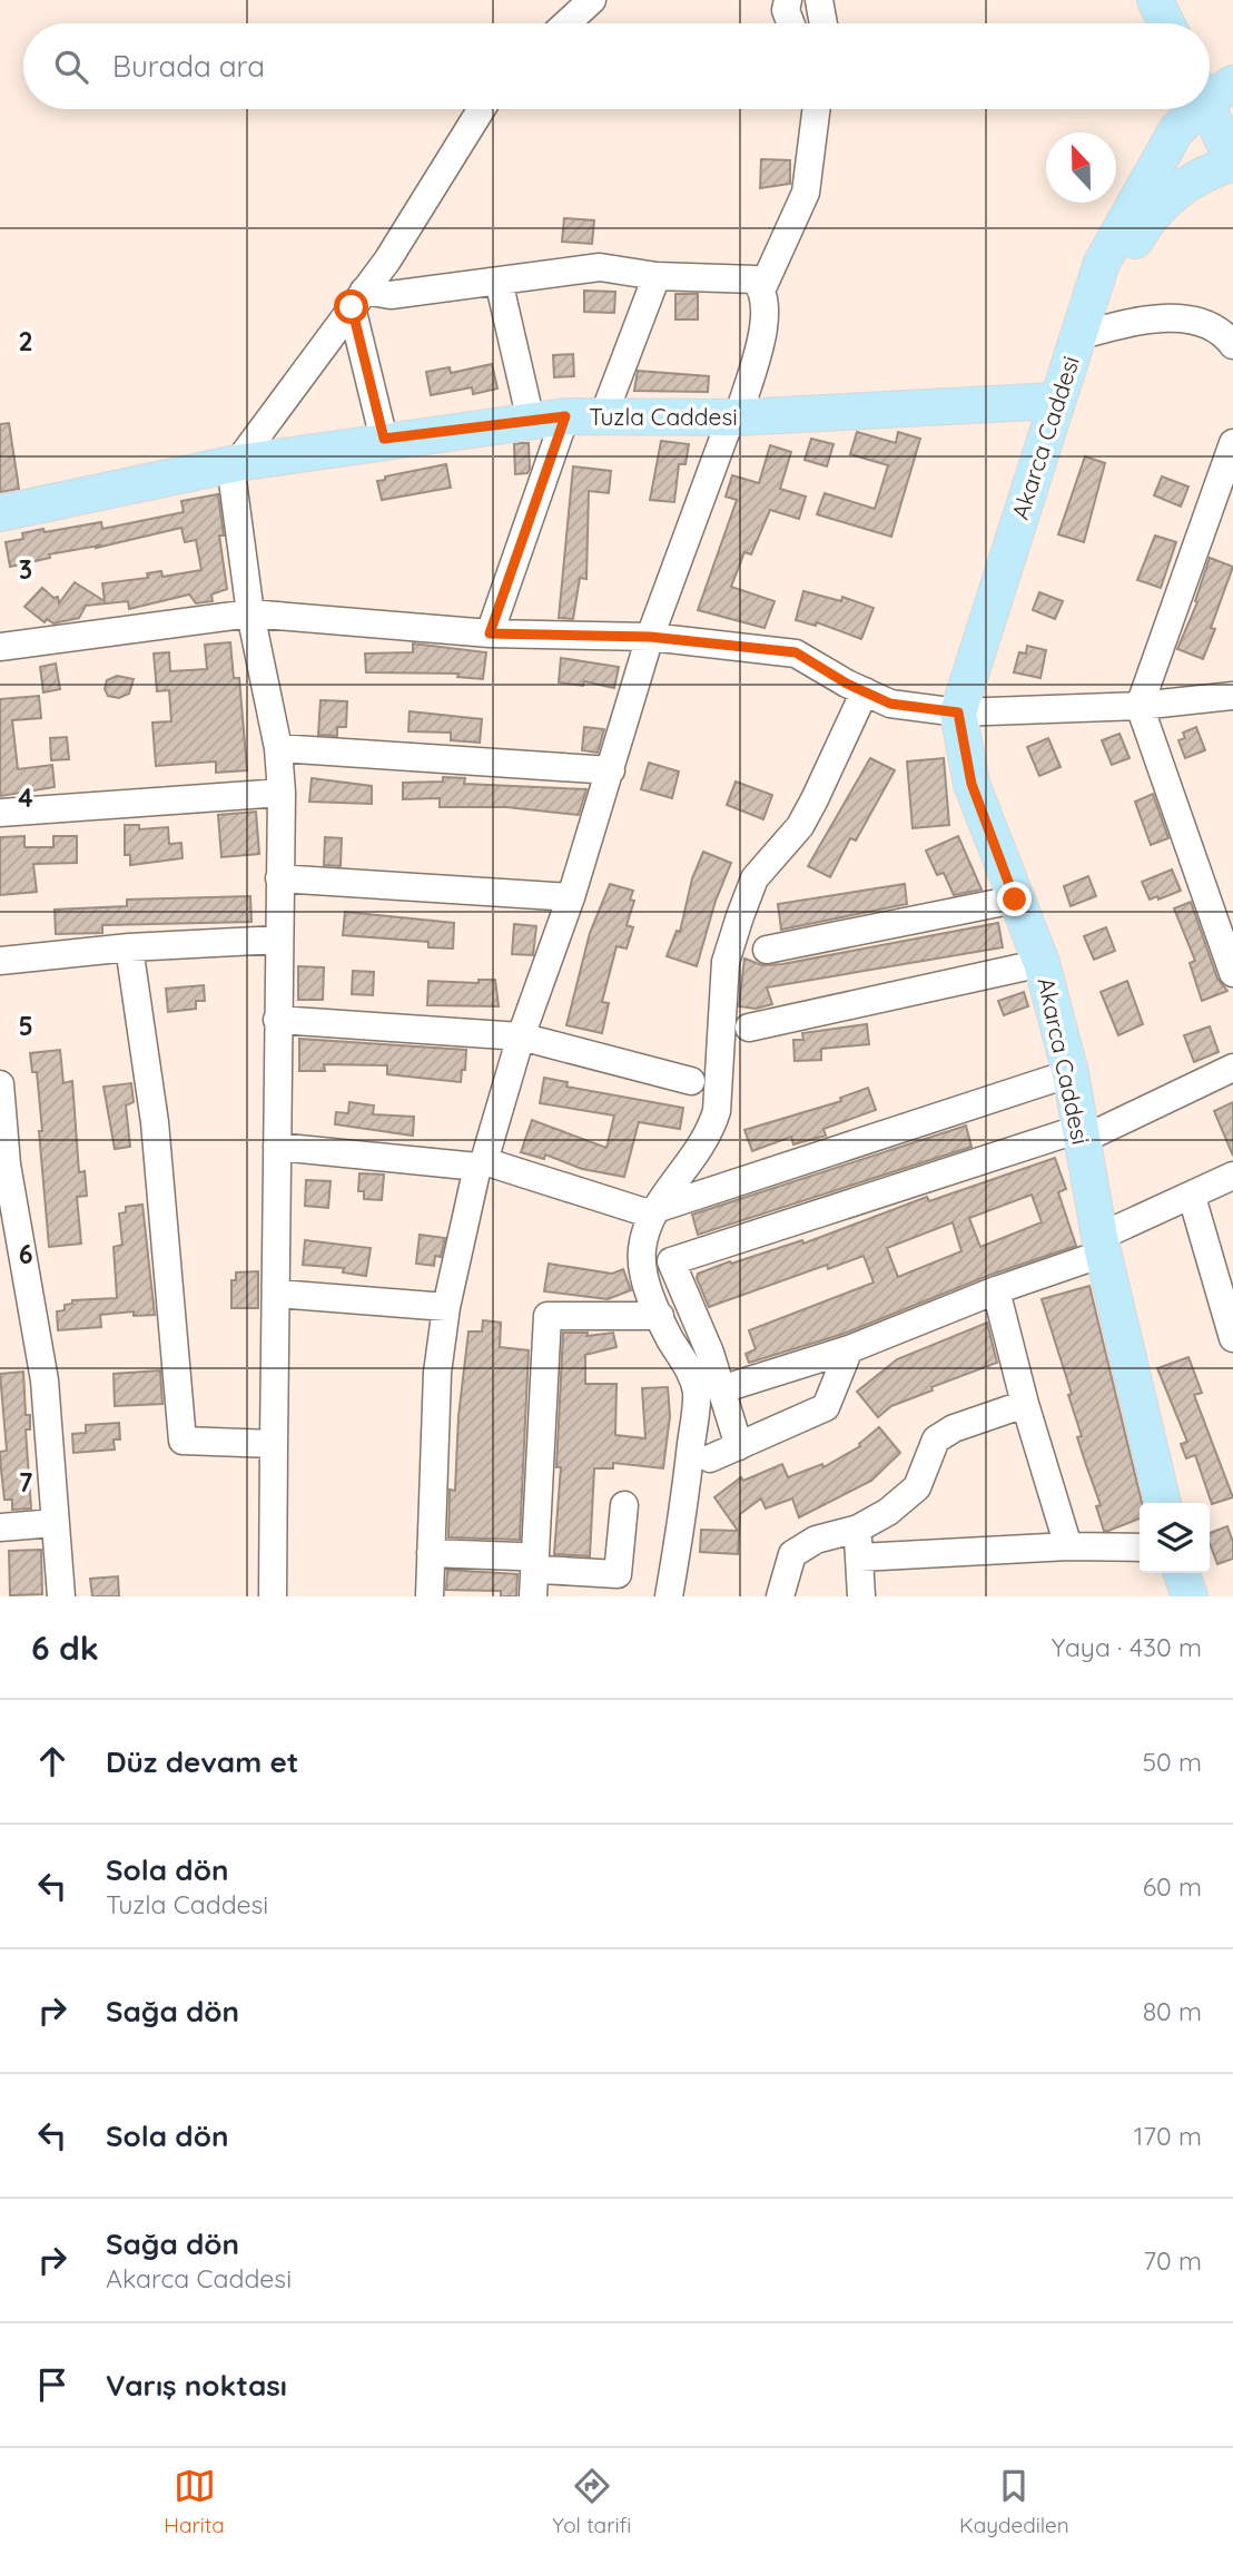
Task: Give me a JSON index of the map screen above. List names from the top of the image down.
{
  "streets": {
    "main road": ["Tuzla Caddesi", "Akarca Caddesi"]
  },
  "crossings": [
    ["Tuzla Caddesi", "Akarca Caddesi"]
  ],
  "north": "top",
  "page": {
    "search": "Burada ara",
    "heading": ["6 dk", "Yaya · 430 m"],
    "list": [
      ["Düz devam et", "50 m"],
      ["Sola dön", "Tuzla Caddesi", "60 m"],
      ["Sağa dön", "80 m"],
      ["Sola dön", "170 m"],
      ["Sağa dön", "Akarca Caddesi", "70 m"],
      "Varış noktası"
    ],
    "nav": ["Harita", "Yol tarifi", "Kaydedilen"]
  },
  "grid": {
    "rows": [
      "2",
      "3",
      "4",
      "5",
      "6",
      "7"
    ]
  }
}
